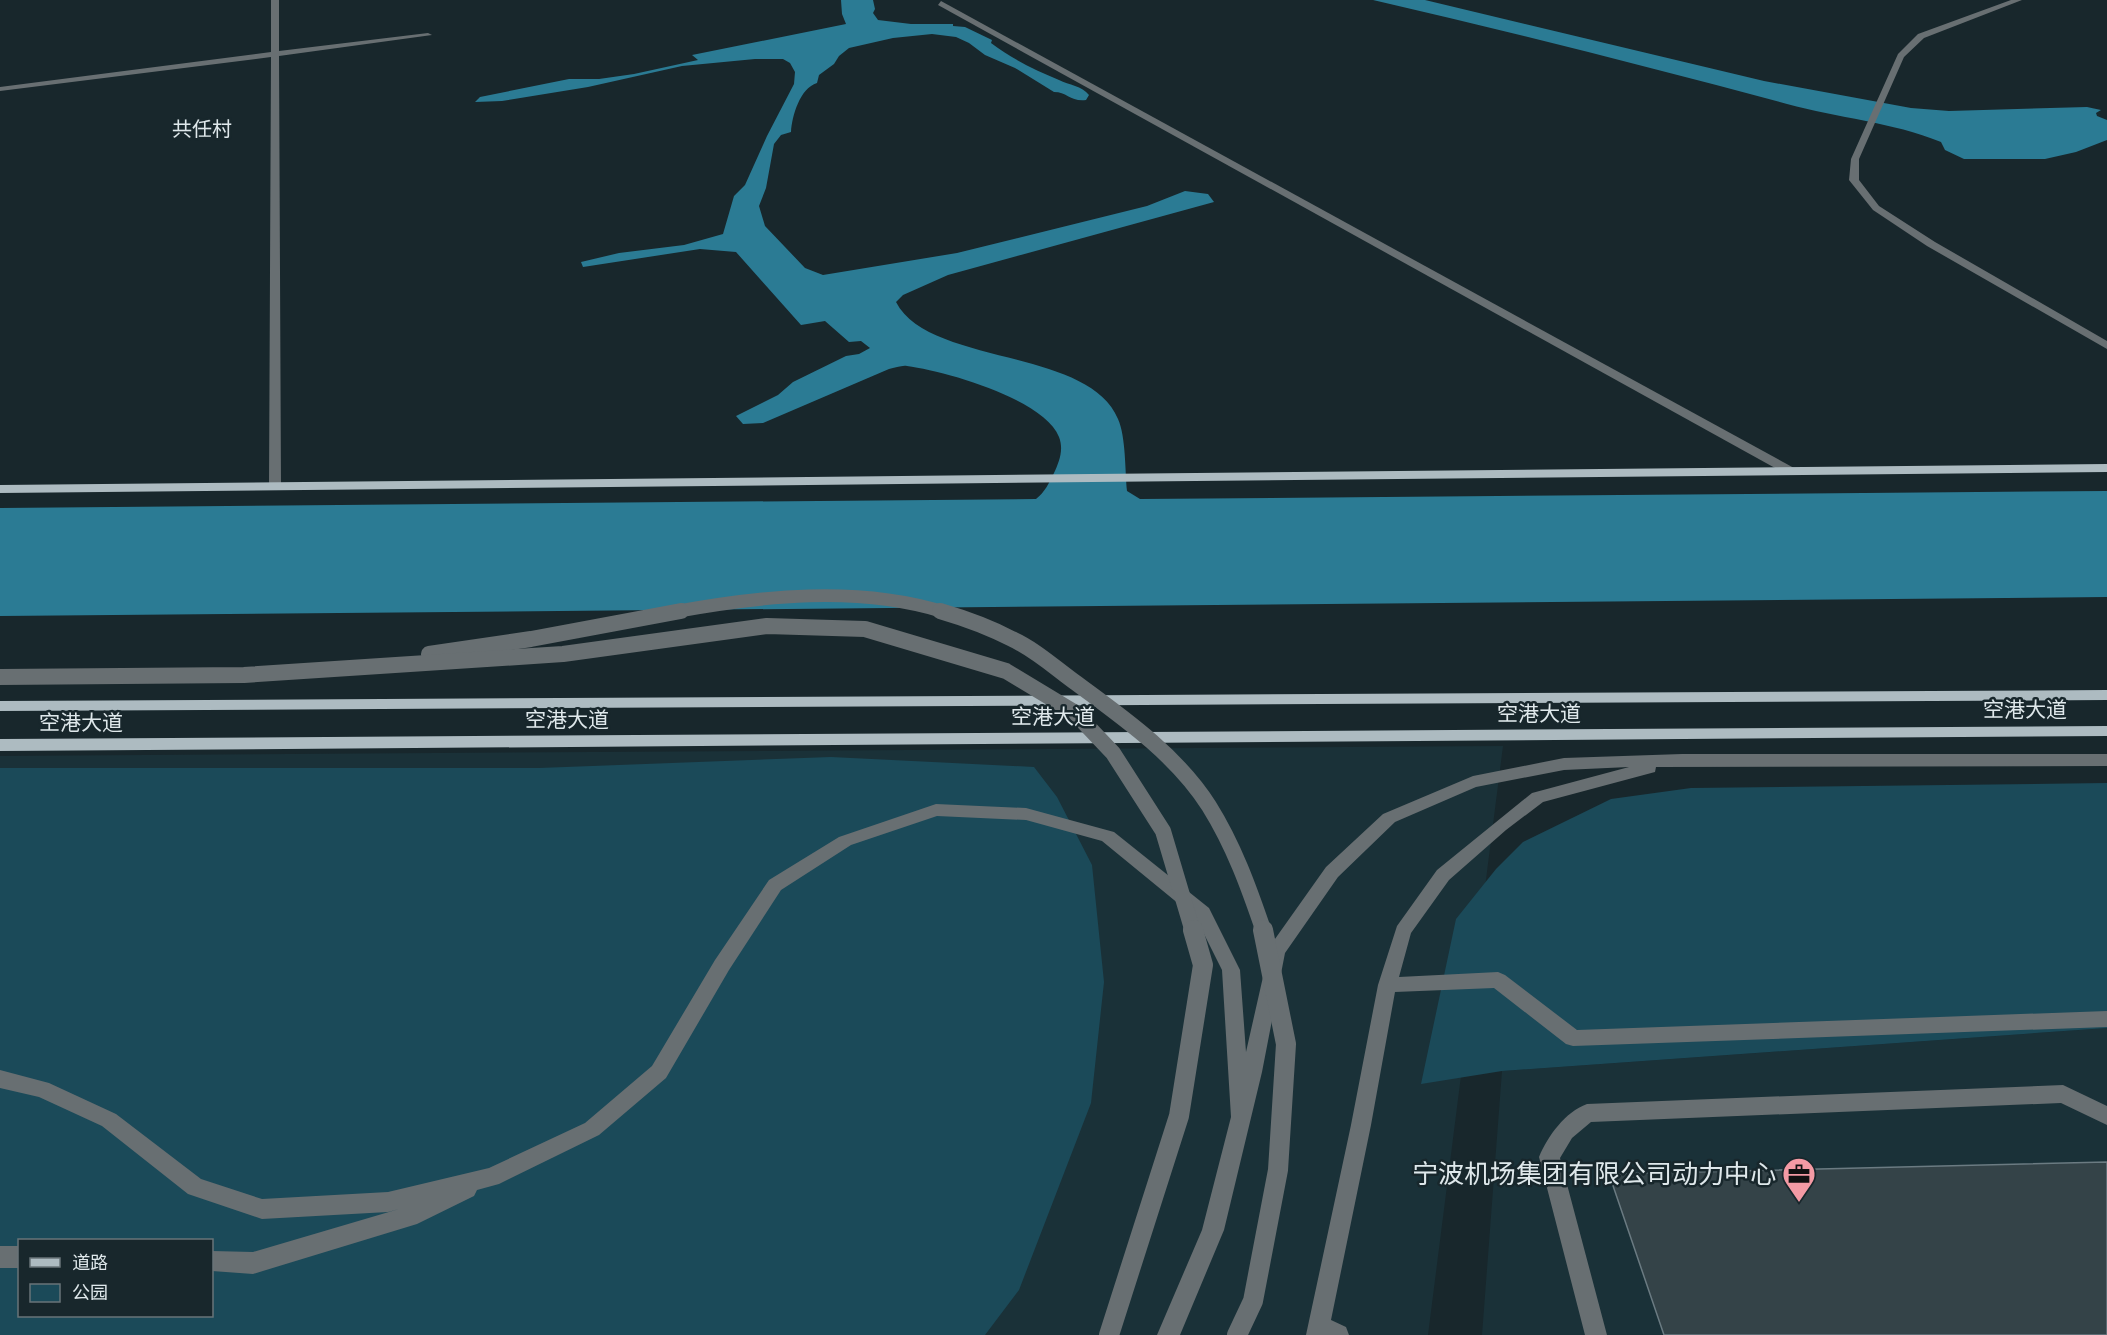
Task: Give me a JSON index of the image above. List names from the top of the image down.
{
  "streets": {
    "main road": ["空港大道"]
  },
  "districts": ["共任村"],
  "places": {
    "office": ["宁波机场集团有限公司动力中心"]
  },
  "legend": ["道路", "公园"]
}
